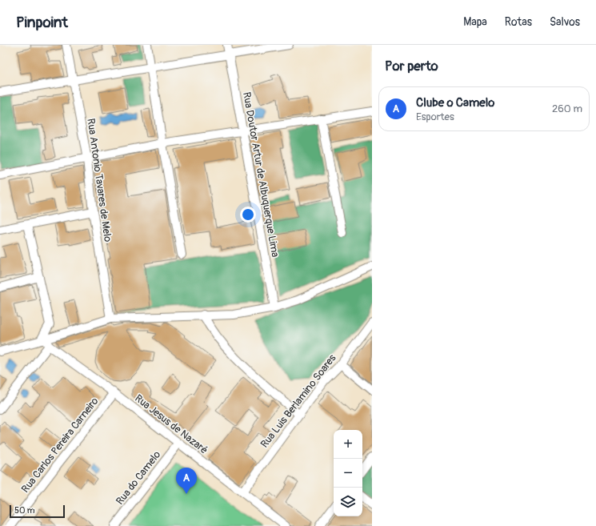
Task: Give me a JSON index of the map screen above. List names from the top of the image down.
{
  "streets": {
    "street": [
      "Rua Doutor Artur de Albuquerque Lima",
      "Rua Antonio Tavares de Melo",
      "Rua Luis Berlamino Soares",
      "Rua Jesus de Nazaré",
      "Rua Carlos Pereira Carneiro",
      "Rua do Camelo"
    ]
  },
  "crossings": [
    ["Rua Luis Berlamino Soares", "Rua Jesus de Nazaré"],
    ["Rua Jesus de Nazaré", "Rua Carlos Pereira Carneiro"],
    ["Rua Jesus de Nazaré", "Rua do Camelo"]
  ],
  "scale_bar": "50 m",
  "page": {
    "header": "Pinpoint",
    "nav": ["Mapa", "Rotas", "Salvos"],
    "heading": "Por perto",
    "list": [
      {
        "mark": "A",
        "name": "Clube o Camelo",
        "note": "Esportes",
        "value": "260 m"
      }
    ],
    "map_buttons": ["+", "−"],
    "pins": "A",
    "scale": "50 m"
  }
}
